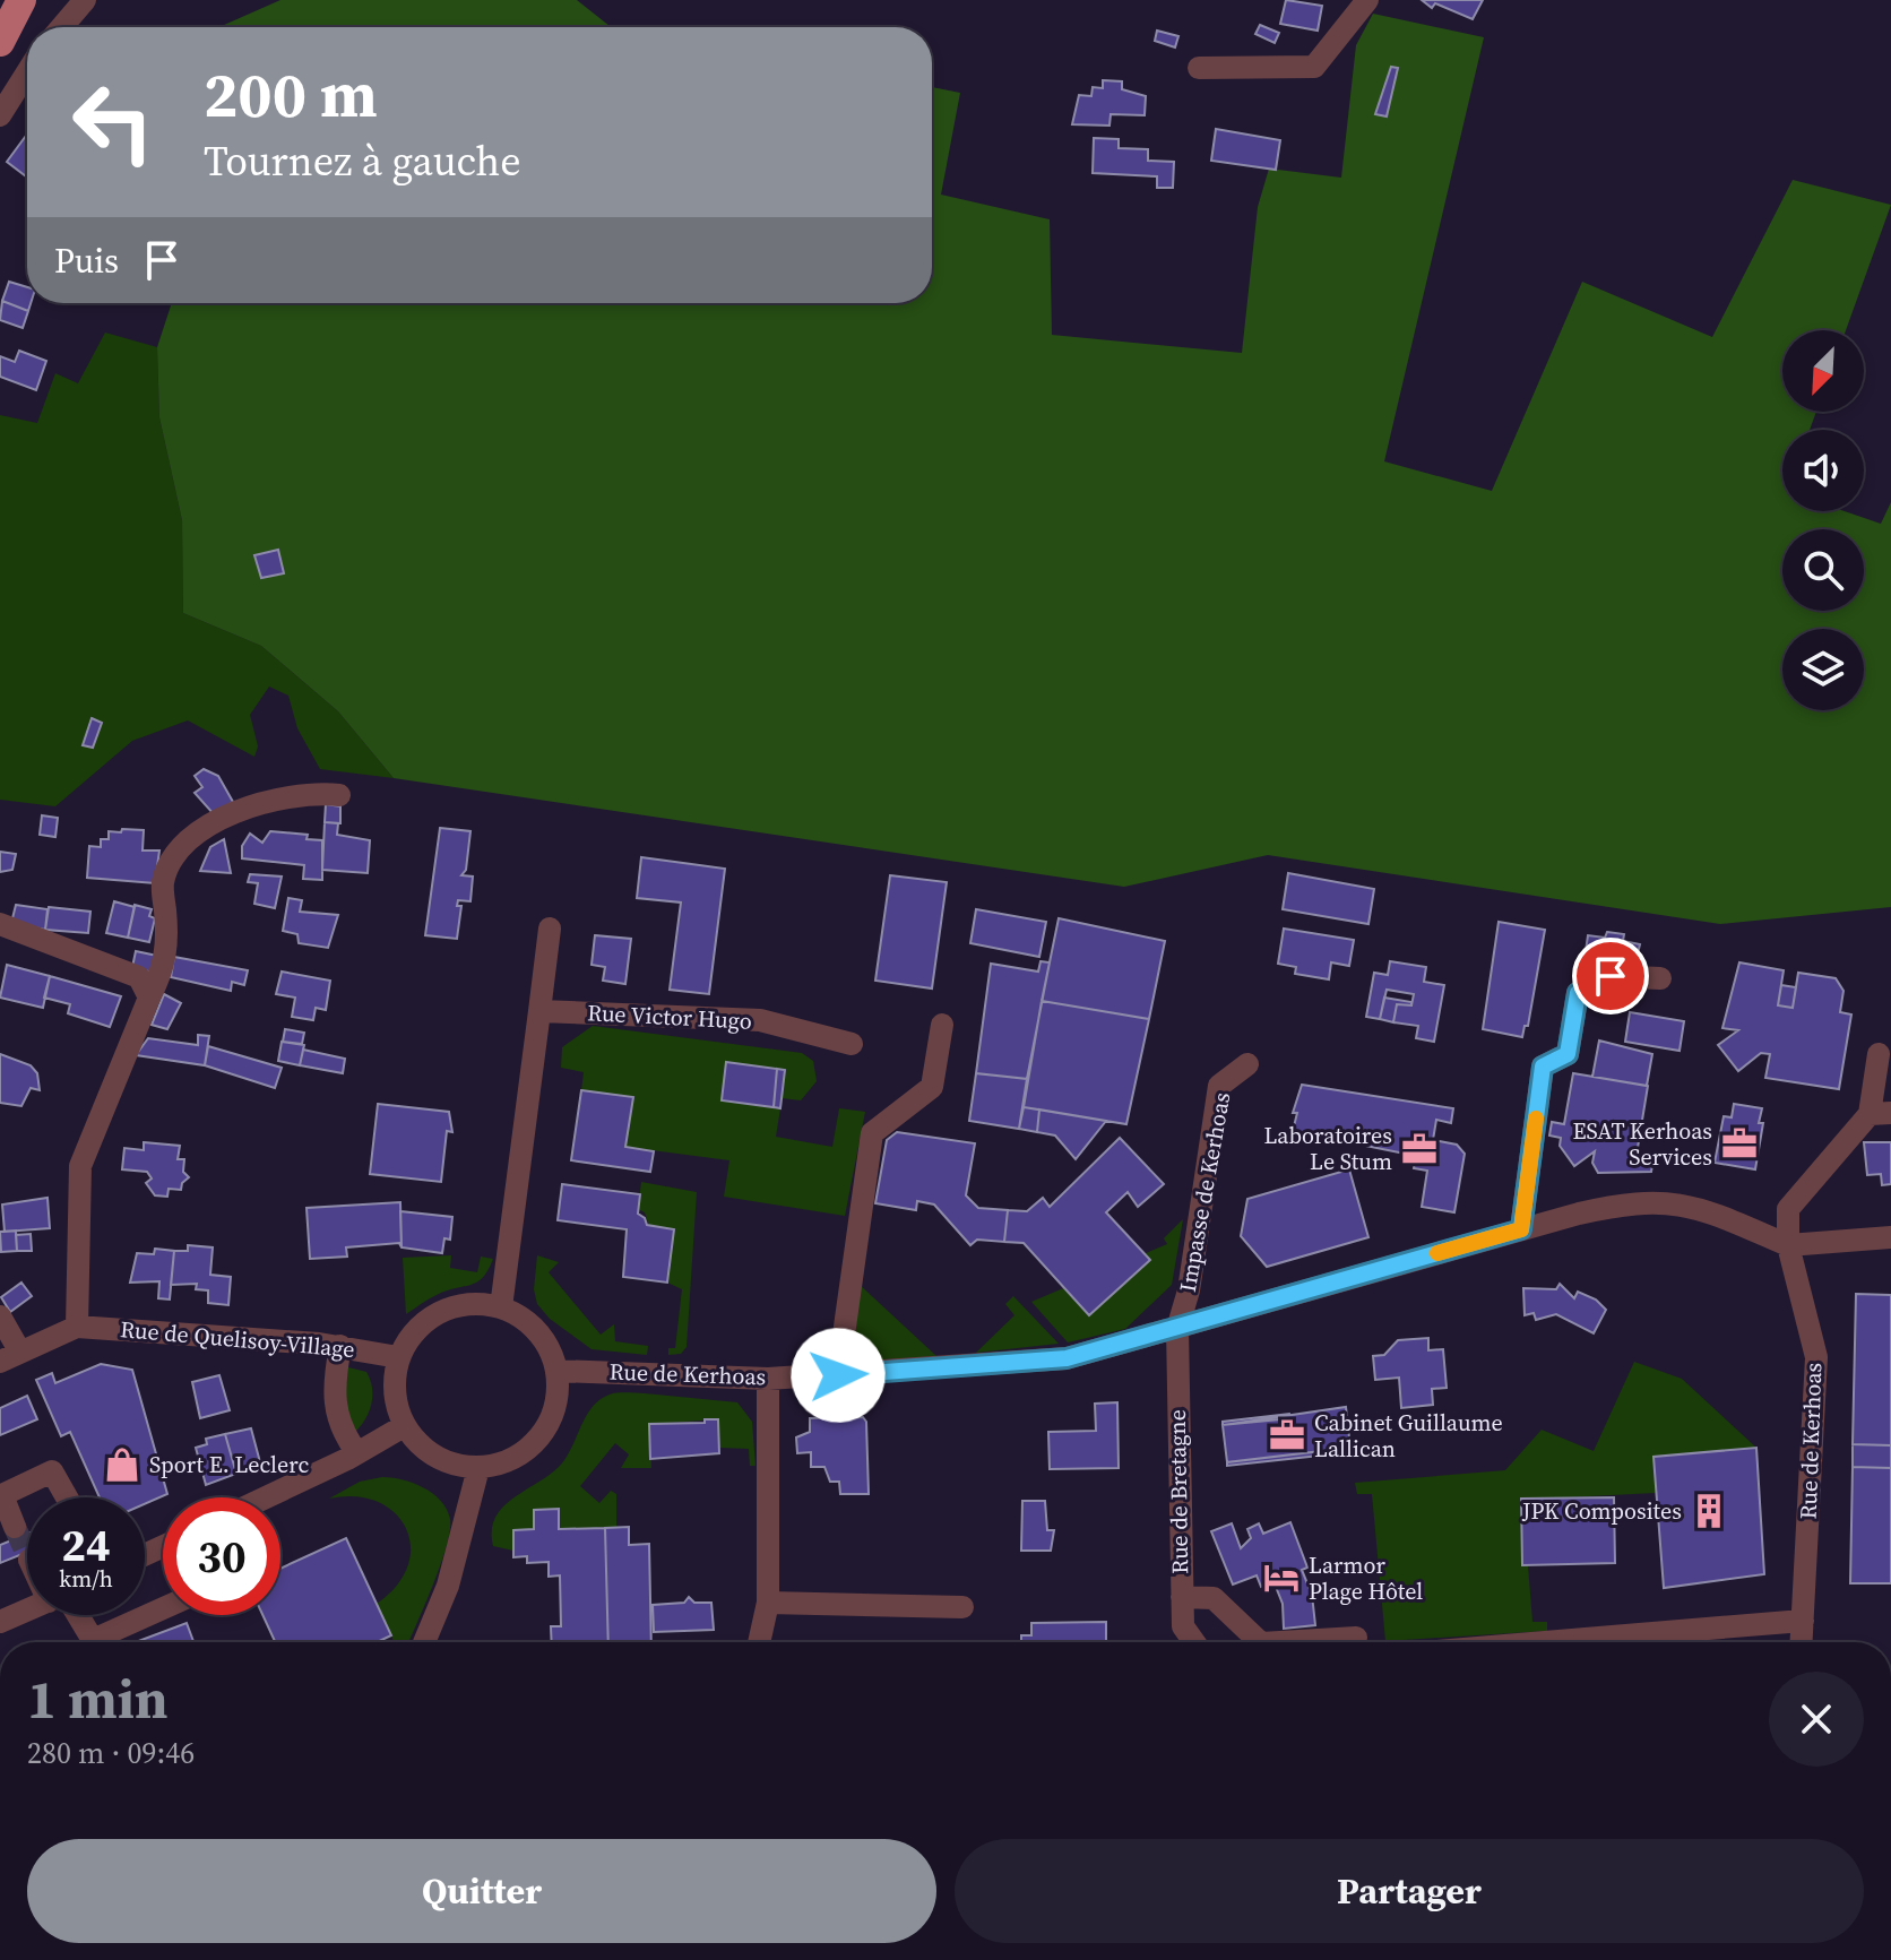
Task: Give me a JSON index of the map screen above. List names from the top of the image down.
{
  "streets": {
    "street": [
      "Rue Victor Hugo",
      "Impasse de Kerhoas",
      "Rue de Quelisoy-Village",
      "Rue de Kerhoas",
      "Rue de Bretagne"
    ]
  },
  "crossings": [
    ["Impasse de Kerhoas", "Rue de Kerhoas"],
    ["Impasse de Kerhoas", "Rue de Bretagne"],
    ["Rue de Quelisoy-Village", "Rue de Kerhoas"],
    ["Rue de Kerhoas", "Rue de Bretagne"]
  ],
  "places": {
    "office": ["ESAT Kerhoas Services", "Laboratoires Le Stum", "Cabinet Guillaume Lallican"],
    "shop": ["Sport E. Leclerc"],
    "building": ["JPK Composites"],
    "hotel": ["Larmor Plage Hôtel"]
  },
  "north": "bottom left",
  "page": {
    "turn": ["200 m", "Tournez à gauche"],
    "then": "Puis",
    "speed": "24 km/h",
    "limit": "30",
    "heading": ["1 min", "280 m · 09:46"],
    "buttons": ["Quitter", "Partager"]
  }
}
